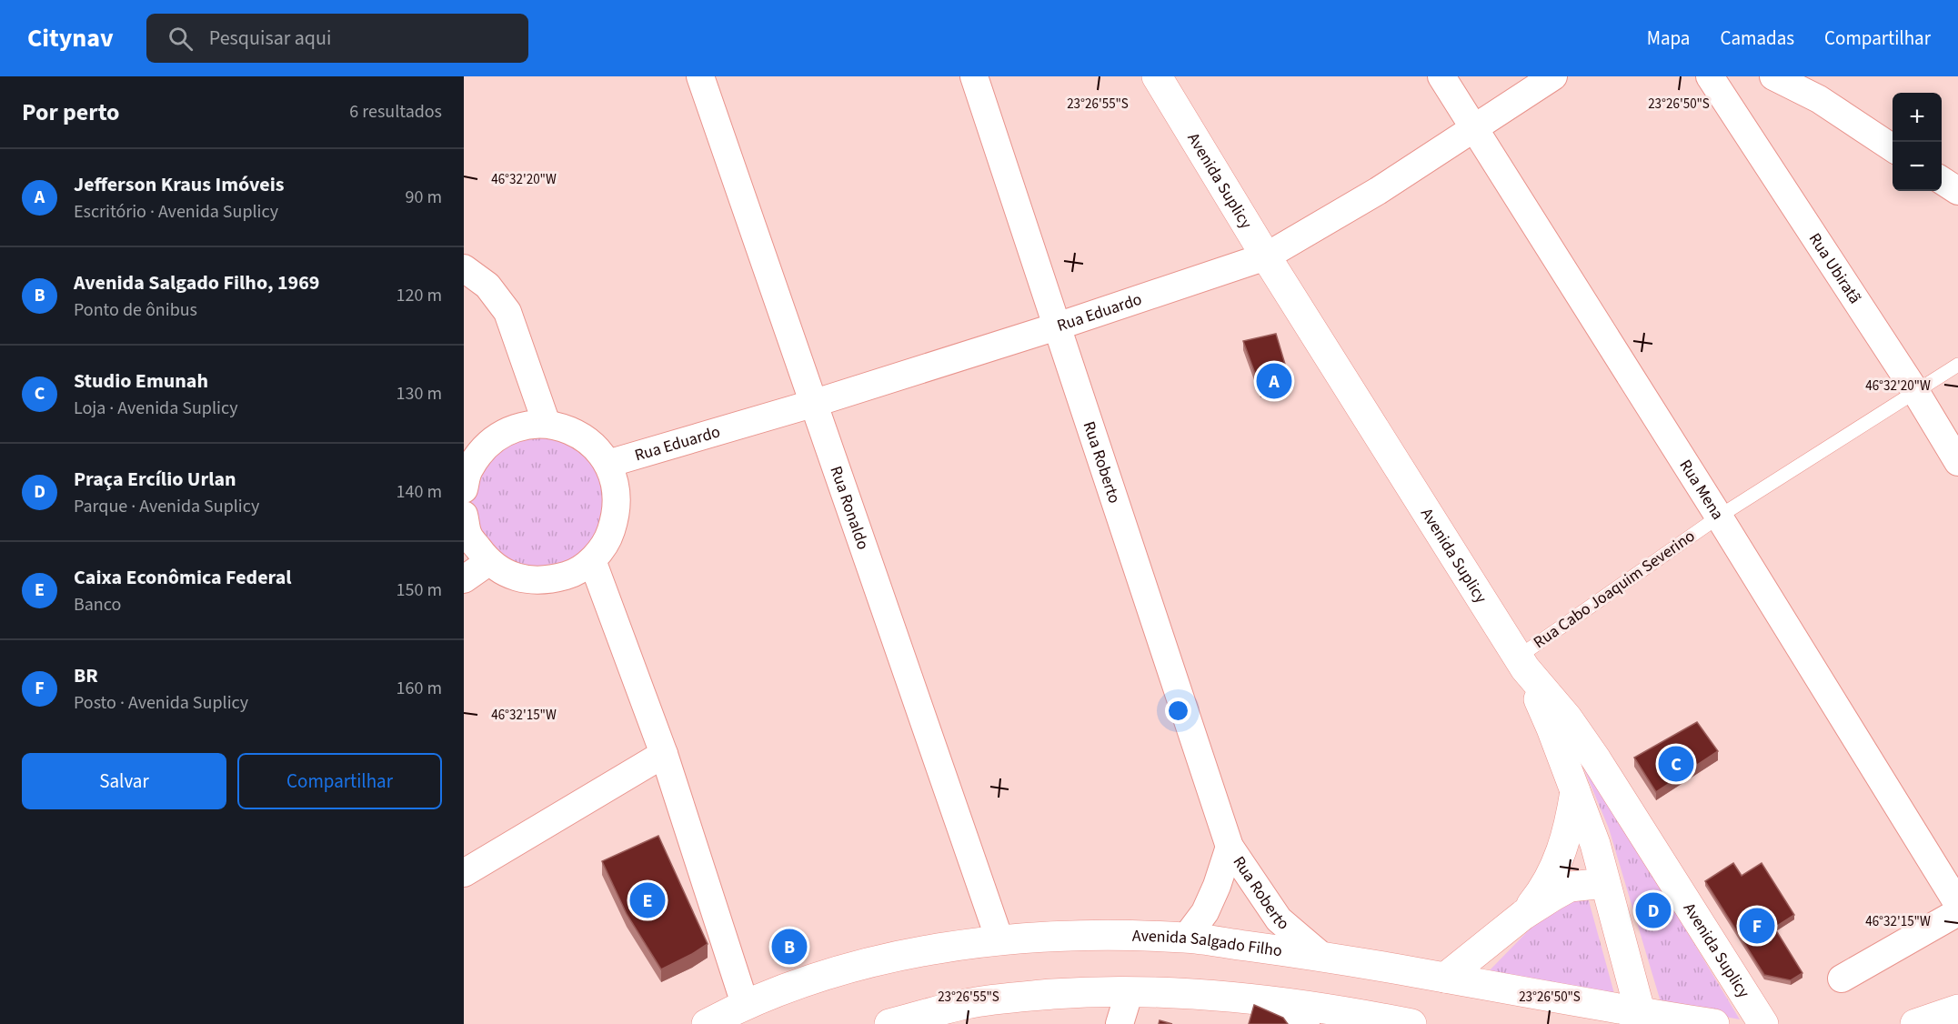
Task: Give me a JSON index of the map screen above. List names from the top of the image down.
{
  "streets": {
    "main road": ["Avenida Suplicy", "Avenida Salgado Filho"],
    "street": [
      "Rua Ubiratã",
      "Rua Eduardo",
      "Rua Roberto",
      "Rua Mena",
      "Rua Ronaldo"
    ],
    "lane": ["Rua Cabo Joaquim Severino"]
  },
  "crossings": [
    ["Avenida Suplicy", "Rua Eduardo"],
    ["Avenida Suplicy", "Rua Cabo Joaquim Severino"],
    ["Rua Ubiratã", "Rua Cabo Joaquim Severino"],
    ["Rua Eduardo", "Rua Roberto"],
    ["Rua Eduardo", "Rua Mena"],
    ["Rua Eduardo", "Rua Ronaldo"],
    ["Rua Roberto", "Avenida Salgado Filho"],
    ["Rua Mena", "Rua Cabo Joaquim Severino"],
    ["Rua Ronaldo", "Avenida Salgado Filho"]
  ],
  "page": {
    "header": "Citynav",
    "search": "Pesquisar aqui",
    "nav": ["Mapa", "Camadas", "Compartilhar"],
    "heading": ["Por perto", "6 resultados"],
    "map_buttons": ["+", "−"],
    "list": [
      {
        "mark": "A",
        "name": "Jefferson Kraus Imóveis",
        "note": "Escritório · Avenida Suplicy",
        "value": "90 m"
      },
      {
        "mark": "B",
        "name": "Avenida Salgado Filho, 1969",
        "note": "Ponto de ônibus",
        "value": "120 m"
      },
      {
        "mark": "C",
        "name": "Studio Emunah",
        "note": "Loja · Avenida Suplicy",
        "value": "130 m"
      },
      {
        "mark": "D",
        "name": "Praça Ercílio Urlan",
        "note": "Parque · Avenida Suplicy",
        "value": "140 m"
      },
      {
        "mark": "E",
        "name": "Caixa Econômica Federal",
        "note": "Banco",
        "value": "150 m"
      },
      {
        "mark": "F",
        "name": "BR",
        "note": "Posto · Avenida Suplicy",
        "value": "160 m"
      }
    ],
    "pins": [
      "A",
      "C",
      "E",
      "D",
      "F",
      "B"
    ],
    "buttons": ["Salvar", "Compartilhar"]
  },
  "coordinates": [
    "23°26'55\"S",
    "23°26'50\"S",
    "46°32'20\"W",
    "46°32'15\"W"
  ]
}
